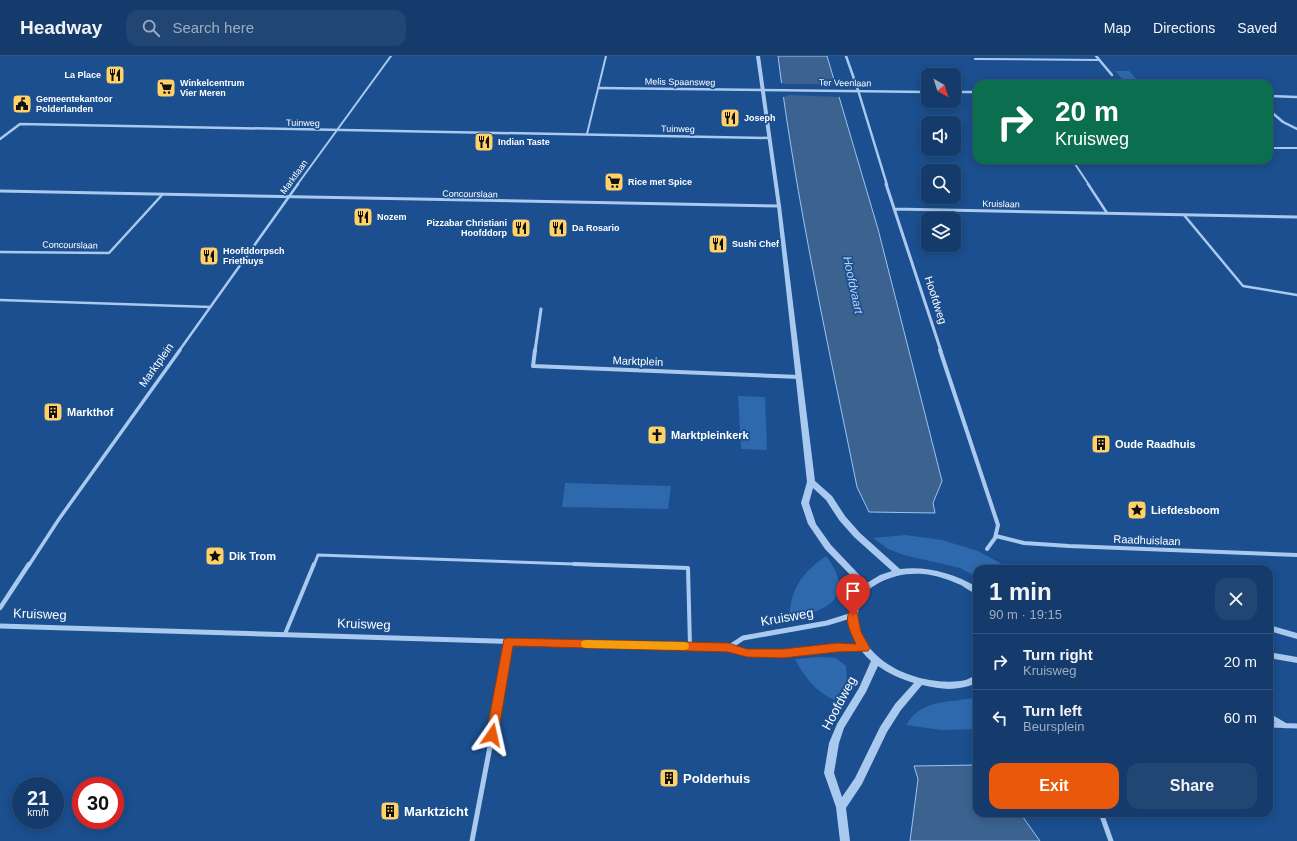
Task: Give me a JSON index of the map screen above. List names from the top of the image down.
{
  "streets": {
    "street": [
      "Melis Spaansweg",
      "Ter Veenlaan",
      "Tuinweg",
      "Marktlaan",
      "Concourslaan",
      "Kruislaan",
      "Hoofdweg",
      "Marktplein",
      "Raadhuislaan",
      "Kruisweg"
    ]
  },
  "crossings": [
    ["Melis Spaansweg", "Ter Veenlaan"],
    ["Ter Veenlaan", "Hoofdweg"],
    ["Tuinweg", "Marktlaan"],
    ["Marktlaan", "Concourslaan"],
    ["Marktlaan", "Marktplein"],
    ["Kruislaan", "Hoofdweg"],
    ["Hoofdweg", "Raadhuislaan"]
  ],
  "water": ["Hoofdvaart"],
  "places": {
    "restaurant": [
      "La Place",
      "Joseph",
      "Indian Taste",
      "Nozem",
      "Pizzabar Christiani Hoofddorp",
      "Da Rosario",
      "Sushi Chef",
      "Hoofddorpsch Friethuys"
    ],
    "supermarket": ["Winkelcentrum Vier Meren", "Rice met Spice"],
    "public building": ["Gemeentekantoor Polderlanden"],
    "building": [
      "Markthof",
      "Oude Raadhuis",
      "Polderhuis",
      "Marktzicht"
    ],
    "church": ["Marktpleinkerk"],
    "place": ["Liefdesboom", "Dik Trom"]
  },
  "north": "bottom right",
  "page": {
    "header": "Headway",
    "search": "Search here",
    "nav": ["Map", "Directions", "Saved"],
    "turn": ["20 m", "Kruisweg"],
    "heading": ["1 min", "90 m · 19:15"],
    "list": [
      {
        "name": "Turn right",
        "note": "Kruisweg",
        "value": "20 m"
      },
      {
        "name": "Turn left",
        "note": "Beursplein",
        "value": "60 m"
      }
    ],
    "buttons": ["Exit", "Share"],
    "speed": "21 km/h",
    "limit": "30"
  }
}
